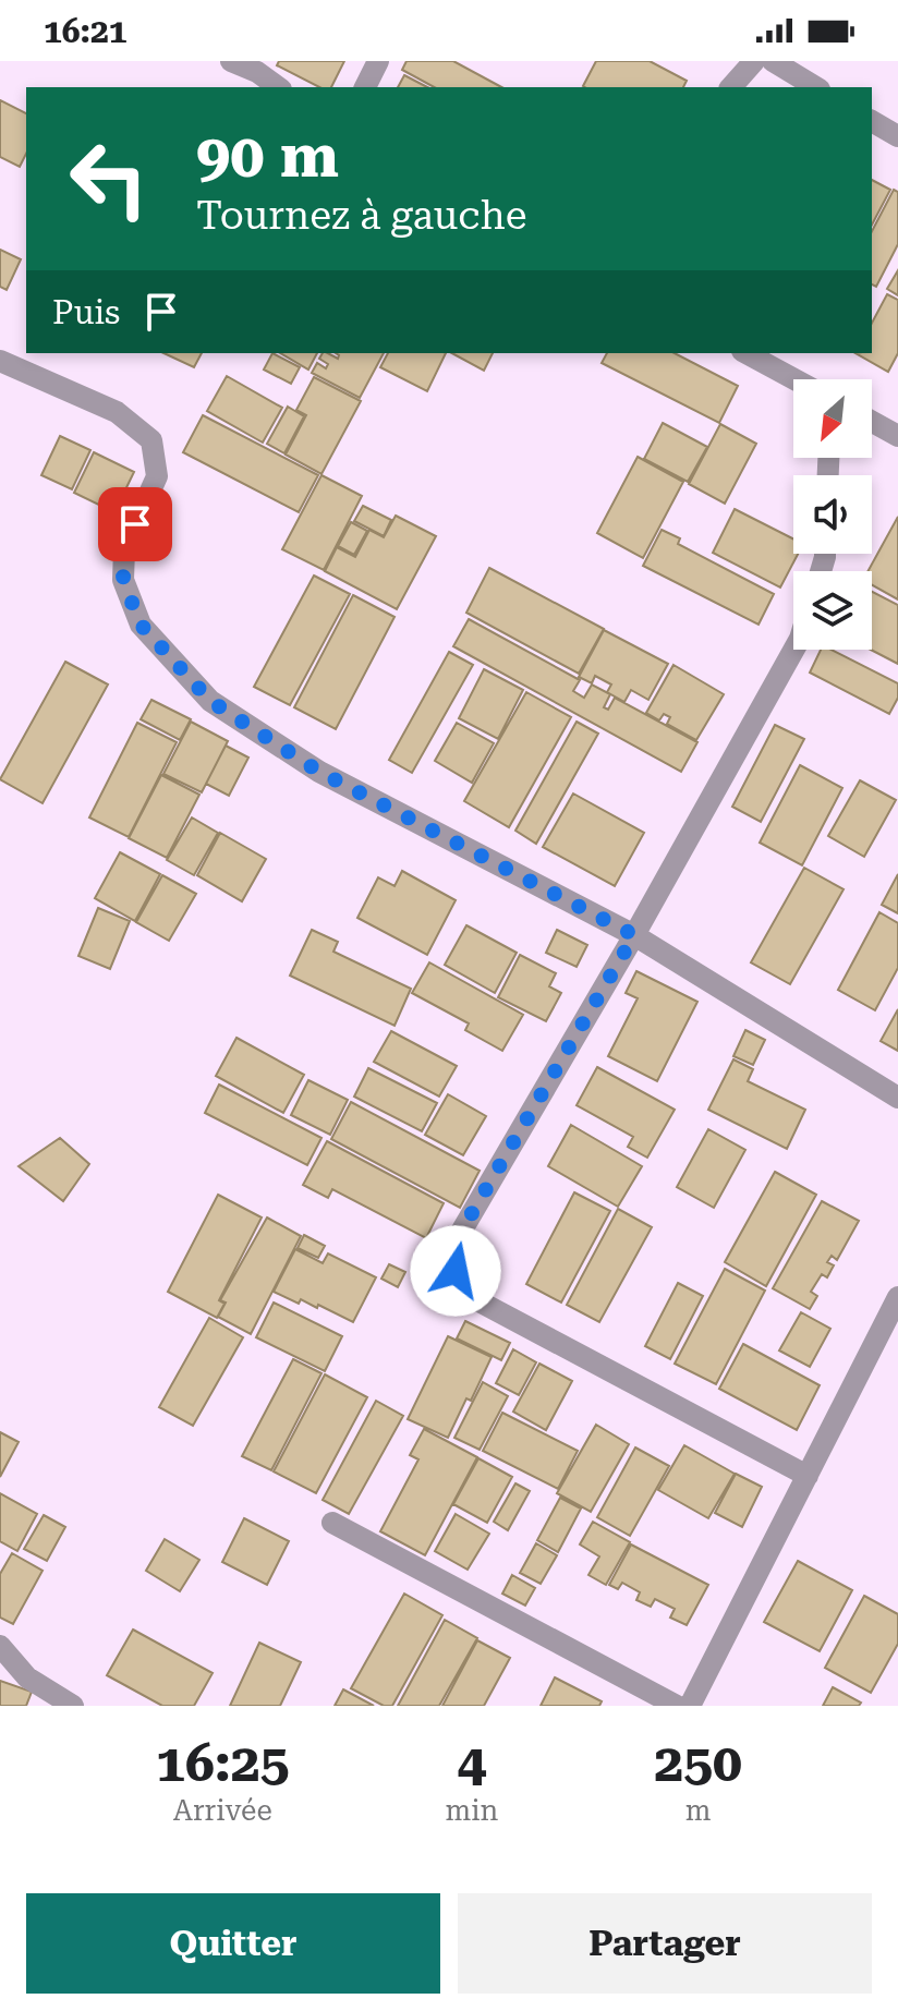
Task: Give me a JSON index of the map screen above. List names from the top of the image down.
{
  "north": "bottom left",
  "page": {
    "status": "16:21",
    "turn": ["90 m", "Tournez à gauche"],
    "then": "Puis",
    "eta": [
      "16:25",
      "Arrivée",
      "4",
      "min",
      "250",
      "m"
    ],
    "buttons": ["Quitter", "Partager"]
  }
}
